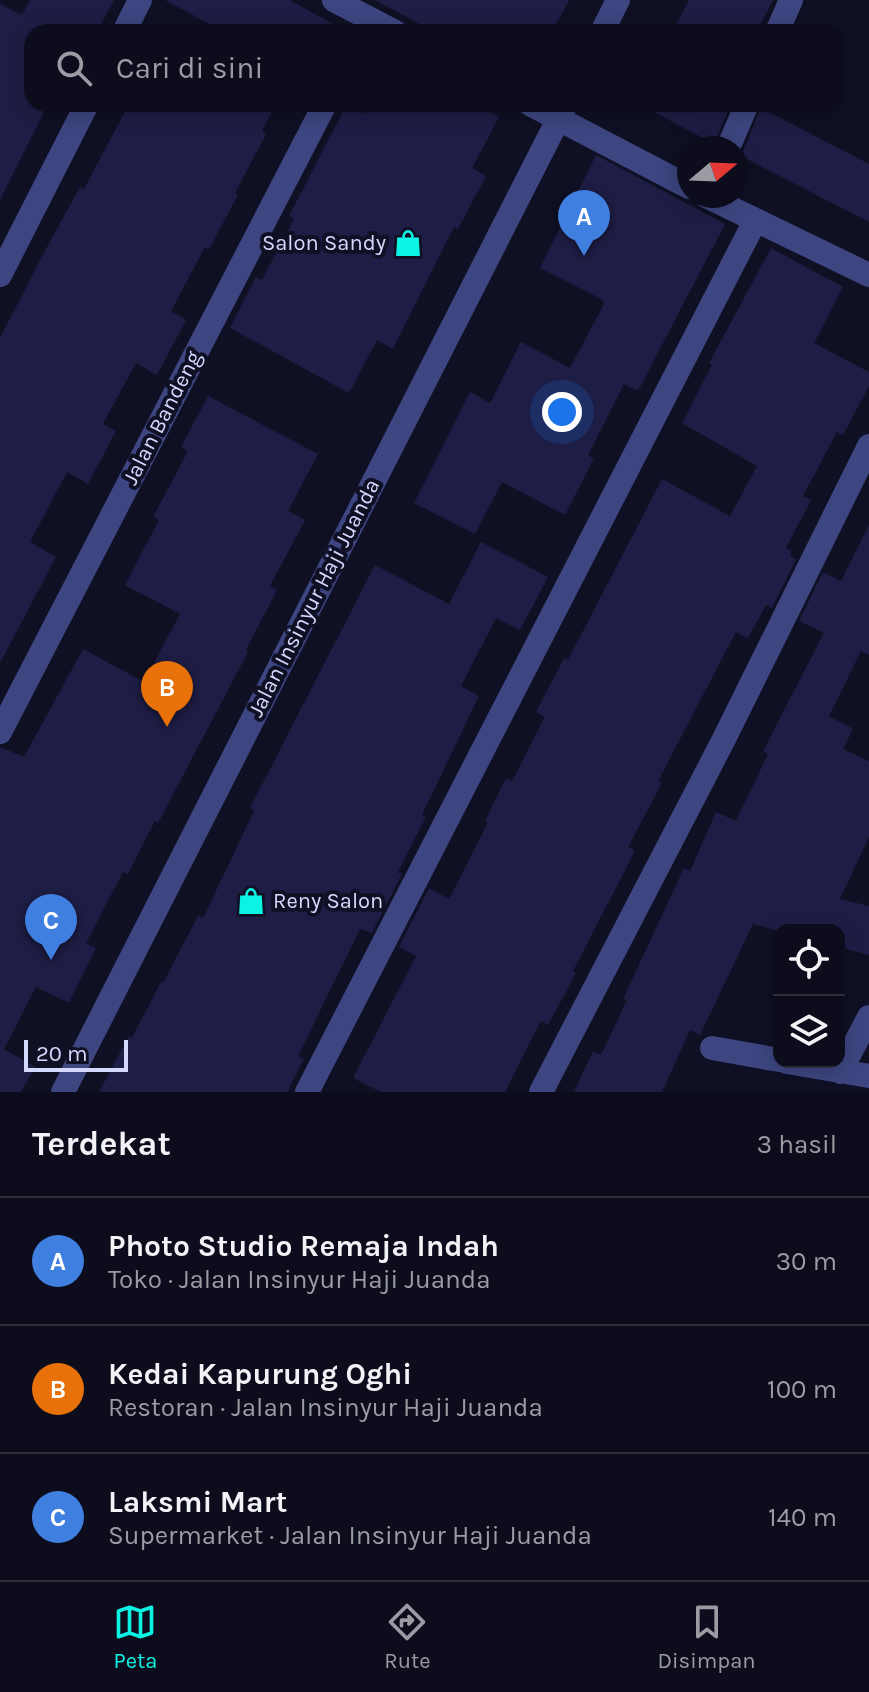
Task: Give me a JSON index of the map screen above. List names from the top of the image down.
{
  "streets": {
    "street": ["Jalan Bandeng", "Jalan Insinyur Haji Juanda"]
  },
  "places": {
    "shop": ["Salon Sandy", "Reny Salon"]
  },
  "scale_bar": "20 m",
  "north": "right",
  "page": {
    "search": "Cari di sini",
    "pins": ["A", "B", "C"],
    "scale": "20 m",
    "heading": ["Terdekat", "3 hasil"],
    "list": [
      {
        "mark": "A",
        "name": "Photo Studio Remaja Indah",
        "note": "Toko · Jalan Insinyur Haji Juanda",
        "value": "30 m"
      },
      {
        "mark": "B",
        "name": "Kedai Kapurung Oghi",
        "note": "Restoran · Jalan Insinyur Haji Juanda",
        "value": "100 m"
      },
      {
        "mark": "C",
        "name": "Laksmi Mart",
        "note": "Supermarket · Jalan Insinyur Haji Juanda",
        "value": "140 m"
      }
    ],
    "nav": ["Peta", "Rute", "Disimpan"]
  }
}
